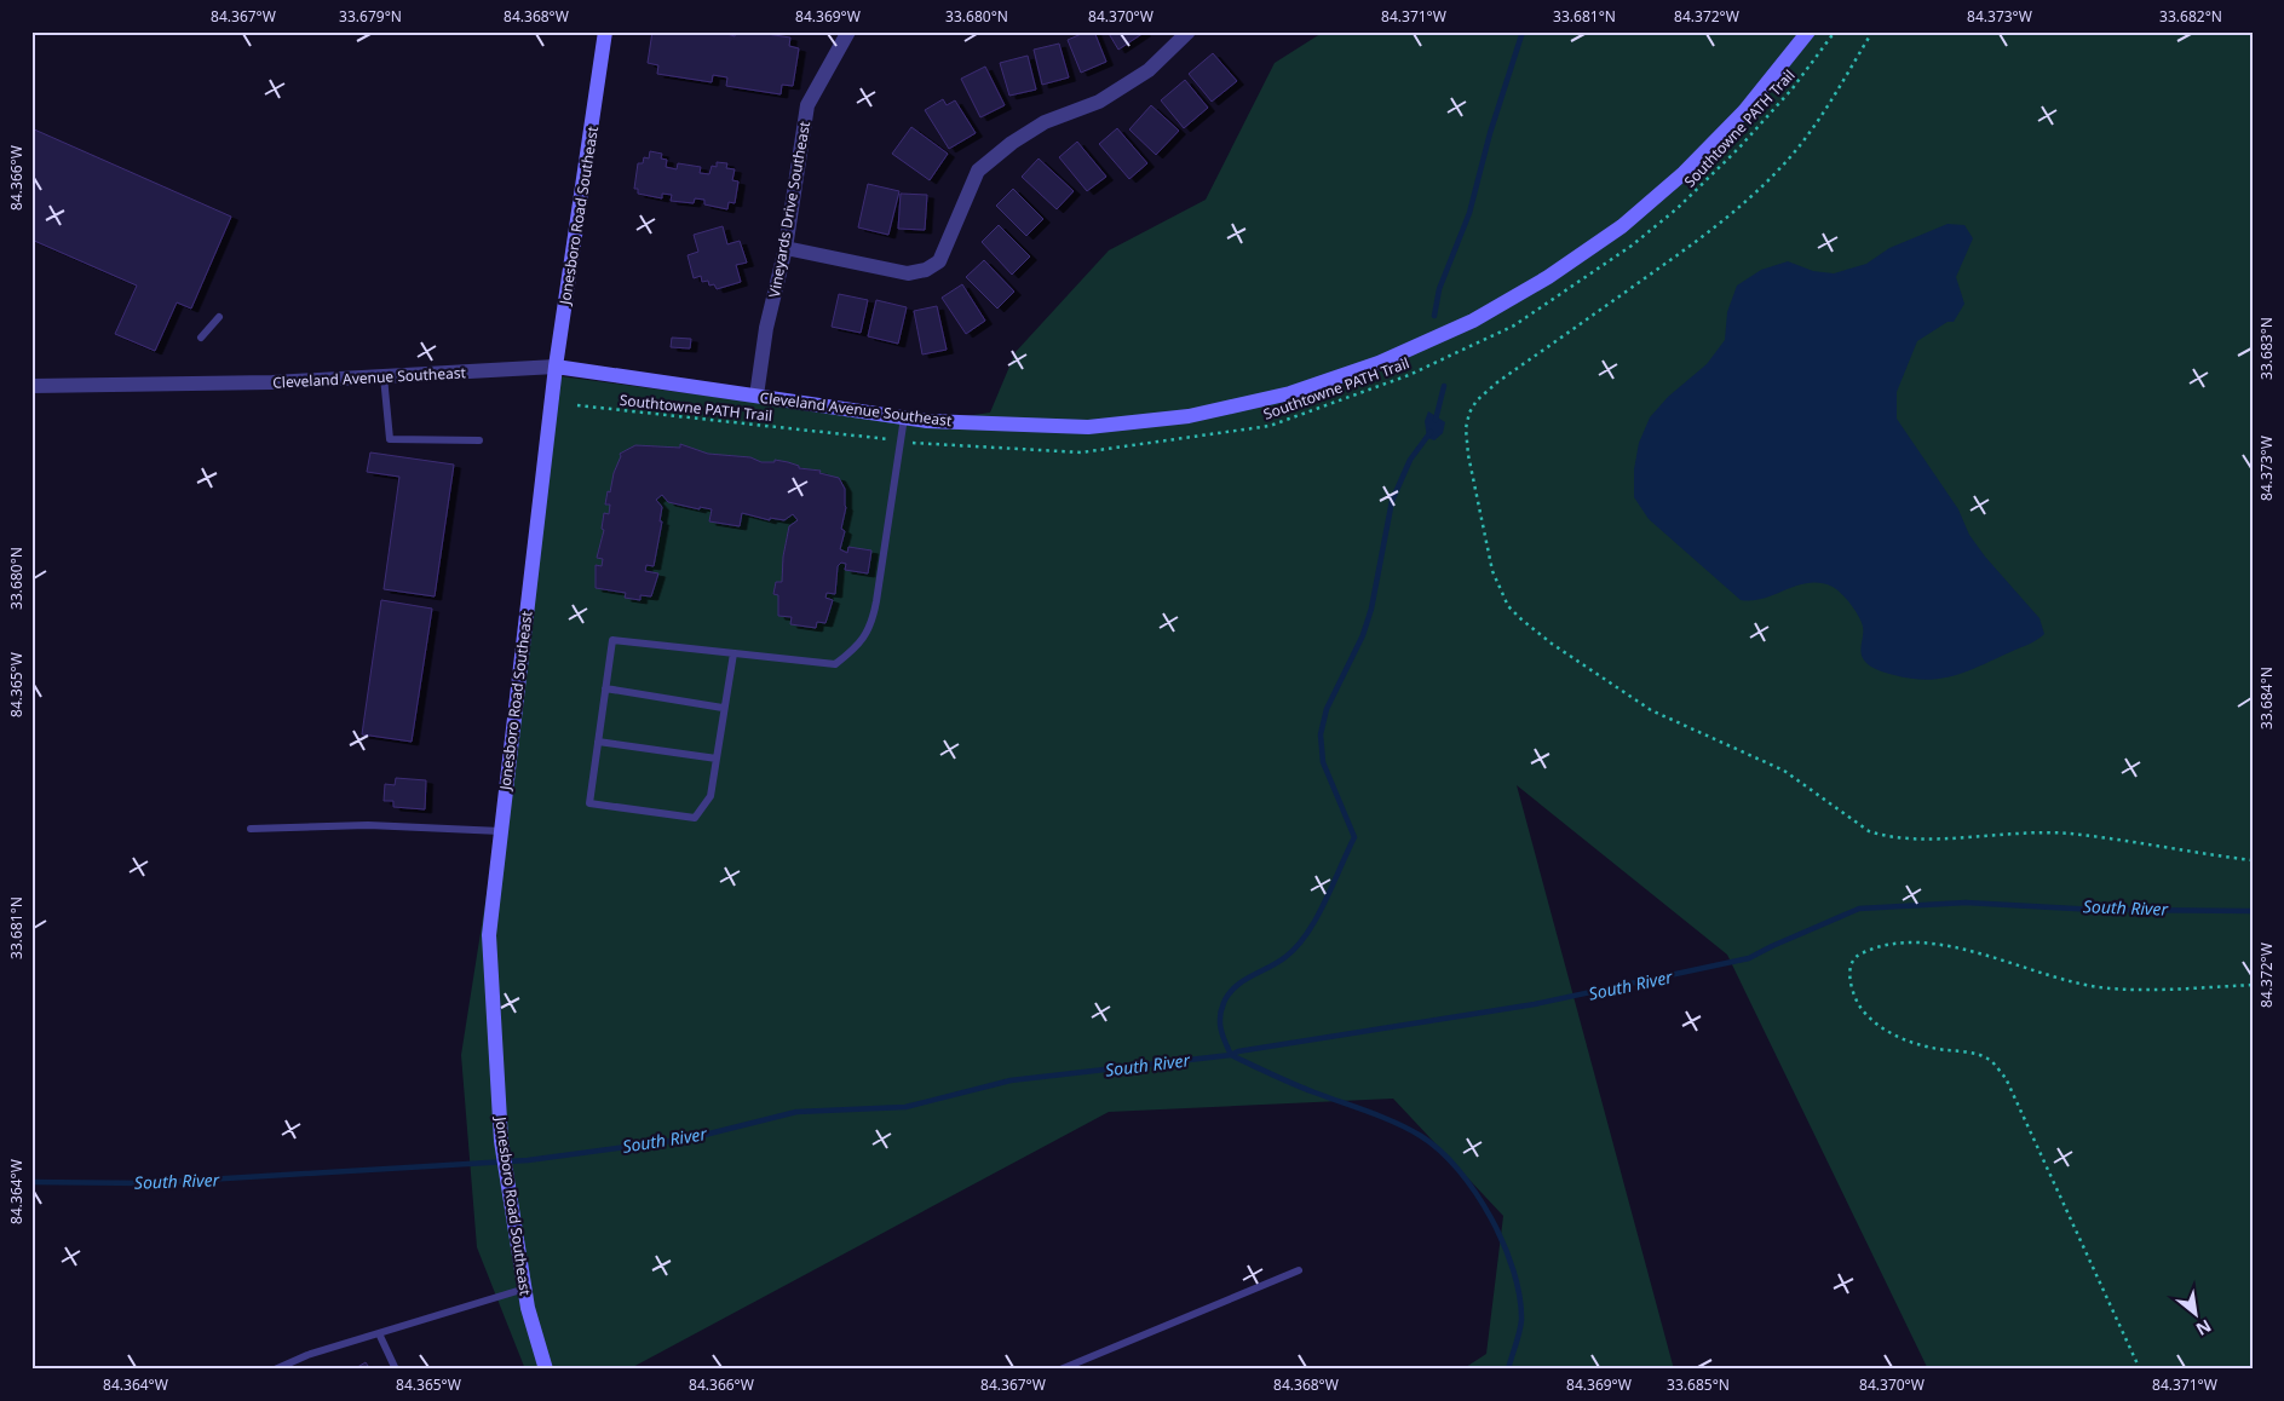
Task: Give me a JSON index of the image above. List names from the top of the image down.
{
  "streets": {
    "main road": ["Jonesboro Road Southeast", "Cleveland Avenue Southeast"],
    "street": ["Vineyards Drive Southeast"],
    "path": ["Southtowne PATH Trail"]
  },
  "crossings": [
    ["Vineyards Drive Southeast", "Cleveland Avenue Southeast"],
    ["Jonesboro Road Southeast", "Cleveland Avenue Southeast"]
  ],
  "water": ["South River"],
  "north": "bottom right",
  "coordinates": [
    "84.367°W",
    "33.679°N",
    "84.368°W",
    "84.369°W",
    "33.680°N",
    "84.370°W",
    "84.371°W",
    "33.681°N",
    "84.372°W",
    "84.373°W",
    "33.682°N",
    "84.366°W",
    "33.683°N",
    "84.365°W",
    "33.684°N",
    "84.364°W",
    "33.685°N"
  ]
}
